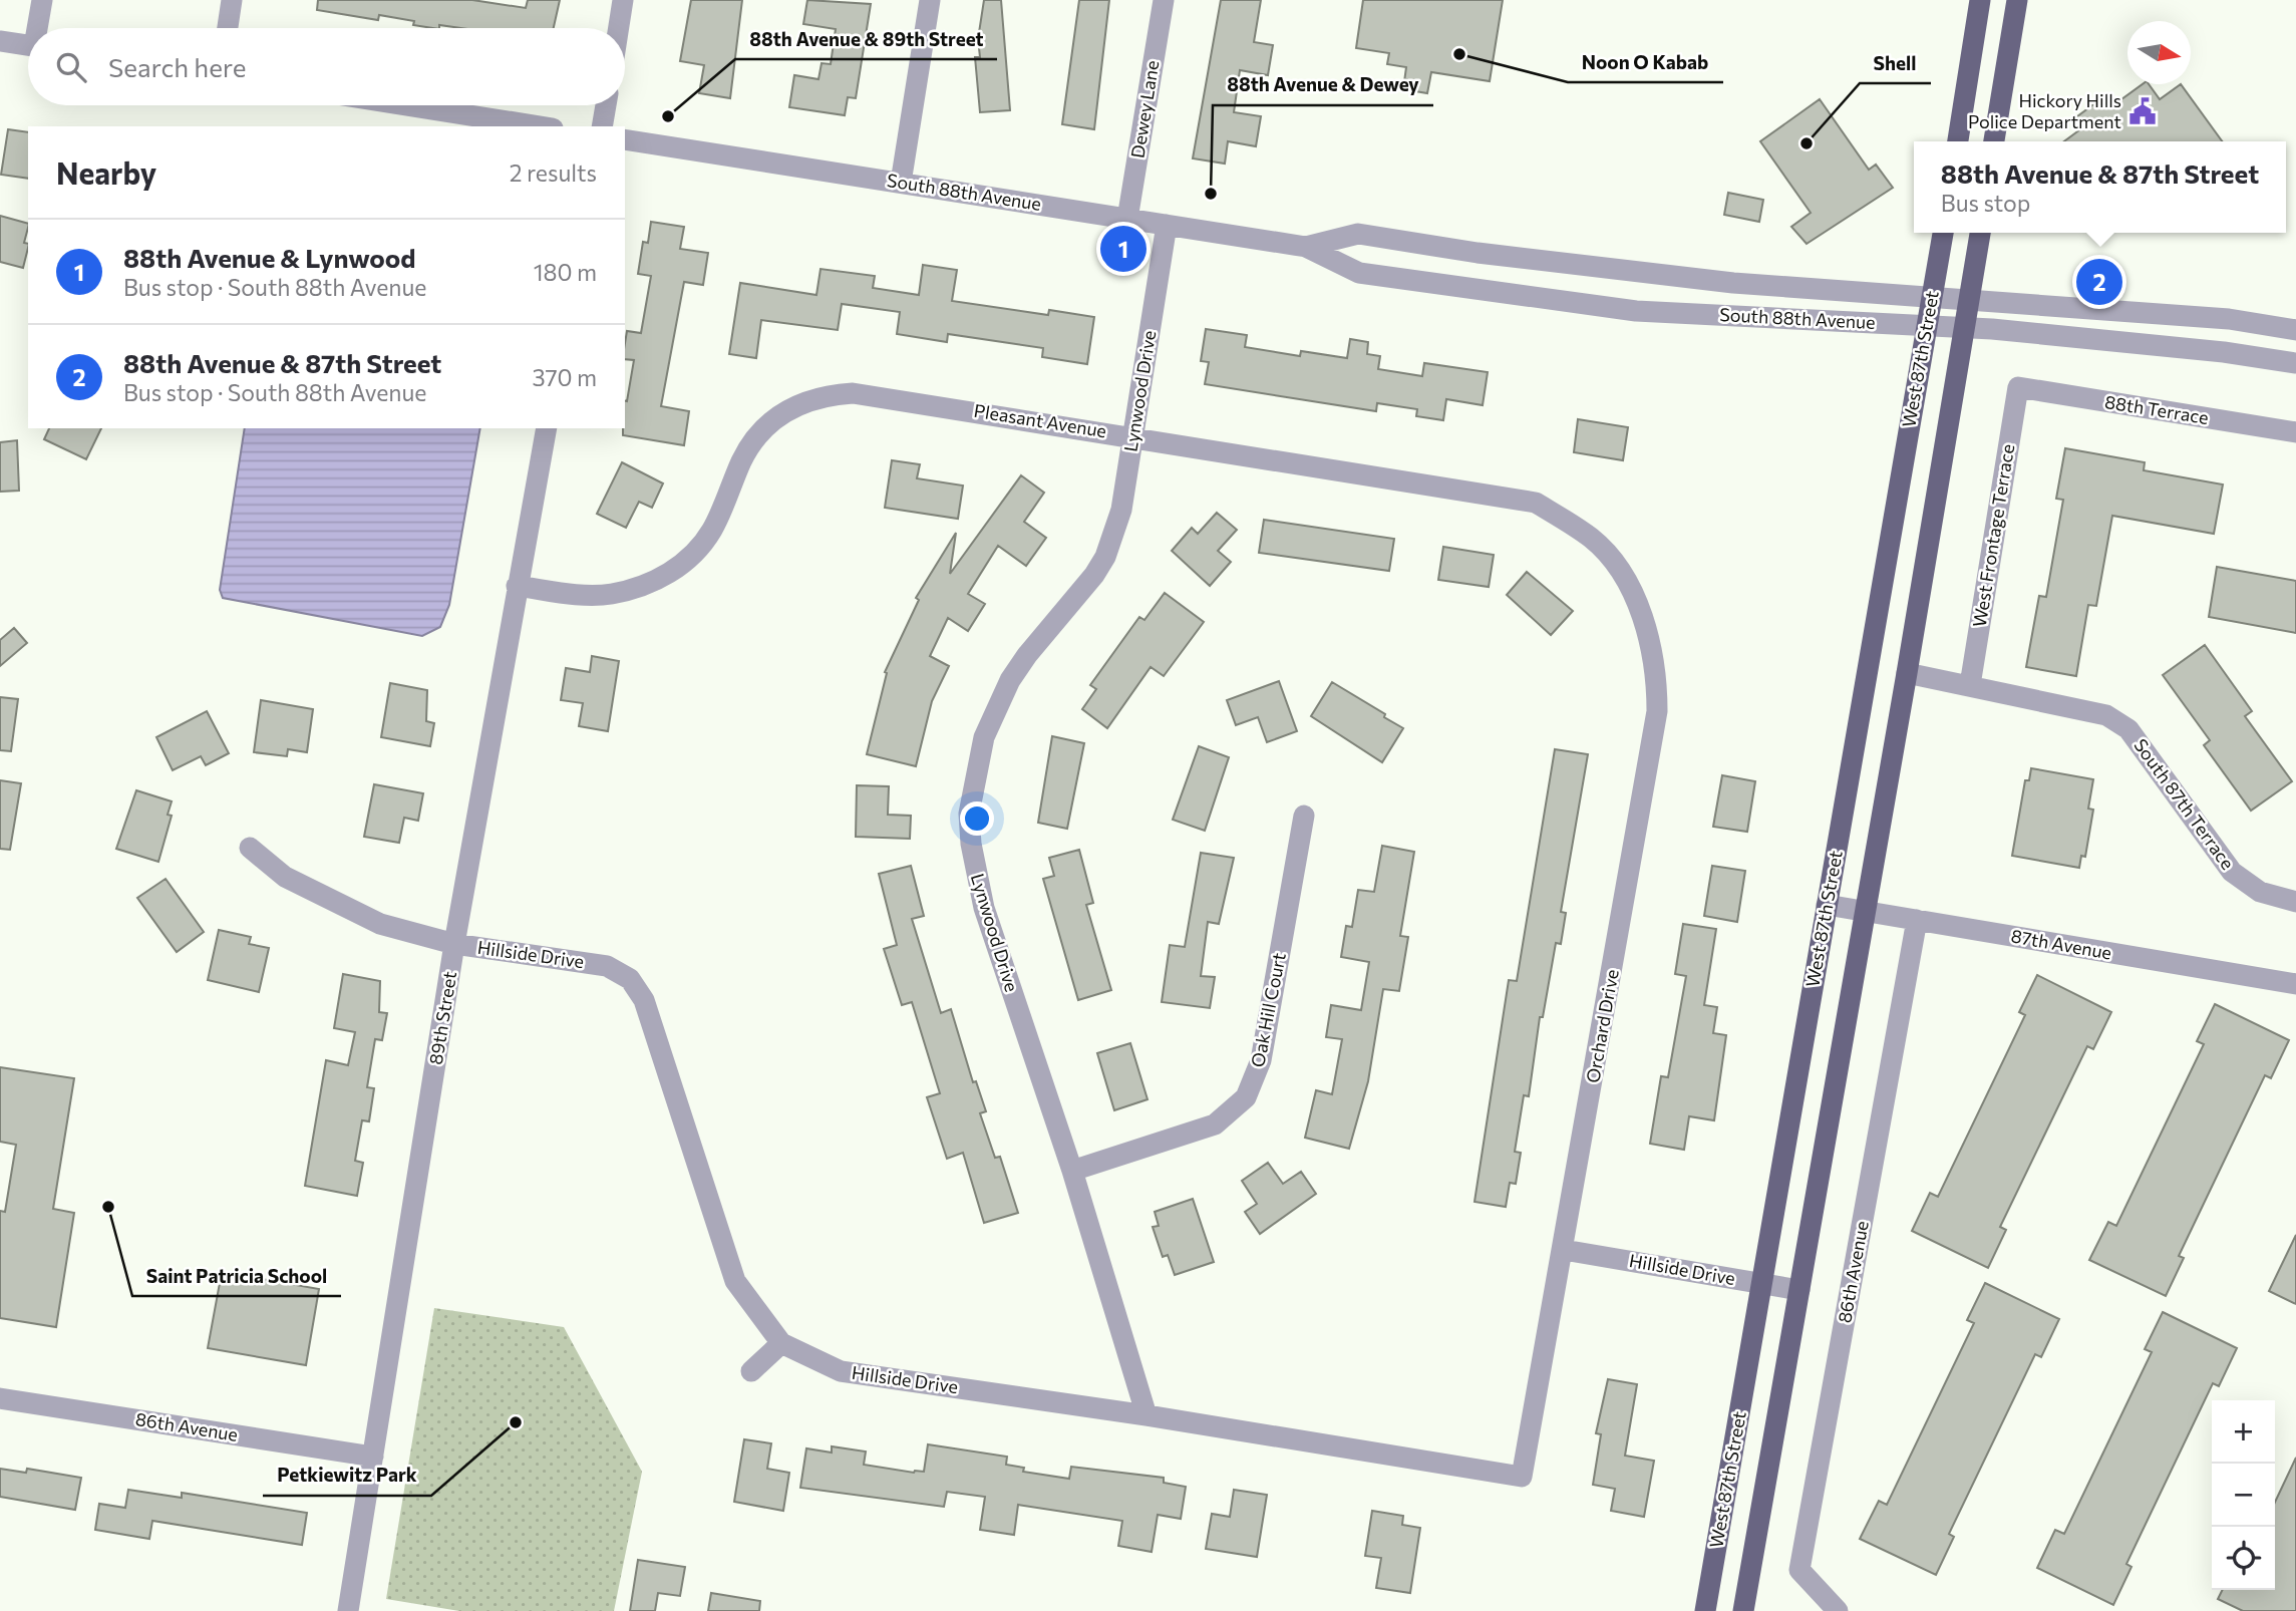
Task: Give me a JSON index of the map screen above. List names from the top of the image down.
{
  "streets": {
    "main road": ["West 87th Street"],
    "street": [
      "Dewey Lane",
      "South 88th Avenue",
      "Lynwood Drive",
      "88th Terrace",
      "Pleasant Avenue",
      "West Frontage Terrace",
      "South 87th Terrace",
      "87th Avenue",
      "Hillside Drive",
      "Oak Hill Court",
      "89th Street",
      "Orchard Drive",
      "86th Avenue"
    ]
  },
  "crossings": [
    ["Dewey Lane", "South 88th Avenue"],
    ["South 88th Avenue", "West 87th Street"],
    ["South 88th Avenue", "Lynwood Drive"],
    ["West 87th Street", "South 87th Terrace"],
    ["West 87th Street", "87th Avenue"],
    ["West 87th Street", "Hillside Drive"],
    ["Lynwood Drive", "Pleasant Avenue"],
    ["Lynwood Drive", "Hillside Drive"],
    ["Lynwood Drive", "Oak Hill Court"],
    ["88th Terrace", "West Frontage Terrace"],
    ["Pleasant Avenue", "89th Street"],
    ["Pleasant Avenue", "Orchard Drive"],
    ["West Frontage Terrace", "South 87th Terrace"],
    ["87th Avenue", "86th Avenue"],
    ["Hillside Drive", "89th Street"],
    ["Hillside Drive", "Orchard Drive"],
    ["89th Street", "86th Avenue"]
  ],
  "places": {
    "other": [
      "Noon O Kabab",
      "88th Avenue & 89th Street",
      "Shell",
      "88th Avenue & Dewey",
      "Saint Patricia School",
      "Petkiewitz Park"
    ],
    "public building": ["Hickory Hills Police Department"]
  },
  "north": "right",
  "page": {
    "search": "Search here",
    "heading": ["Nearby", "2 results"],
    "popup": ["88th Avenue & 87th Street", "Bus stop"],
    "list": [
      {
        "mark": "1",
        "name": "88th Avenue & Lynwood",
        "note": "Bus stop · South 88th Avenue",
        "value": "180 m"
      },
      {
        "mark": "2",
        "name": "88th Avenue & 87th Street",
        "note": "Bus stop · South 88th Avenue",
        "value": "370 m"
      }
    ],
    "pins": ["1", "2"],
    "map_buttons": ["+", "−"]
  }
}
